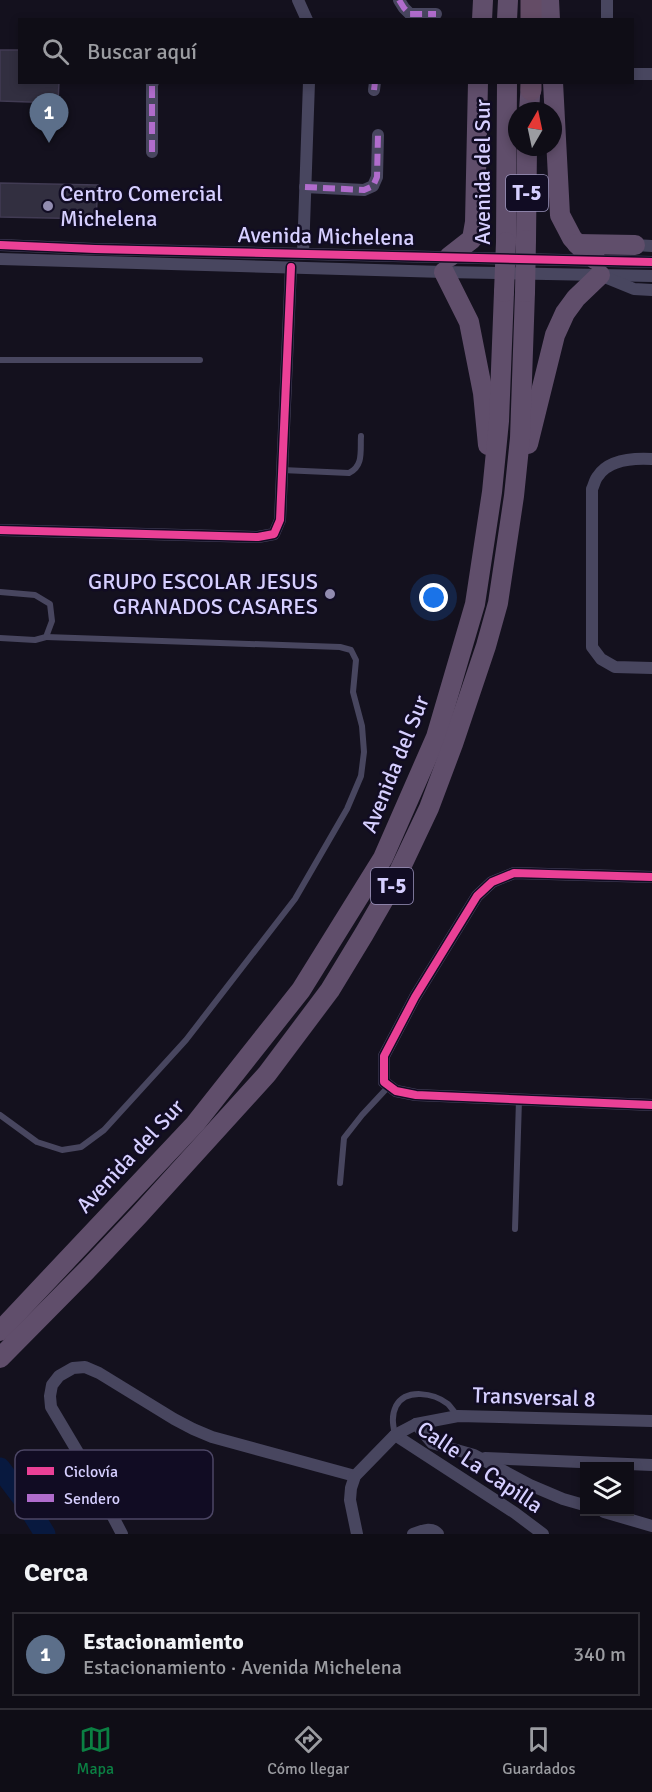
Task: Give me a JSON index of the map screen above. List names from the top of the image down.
{
  "streets": {
    "highway": ["Avenida del Sur", "T-5"],
    "street": ["Avenida Michelena", "Transversal 8", "Calle La Capilla"]
  },
  "crossings": [
    ["Transversal 8", "Calle La Capilla"]
  ],
  "places": ["Centro Comercial Michelena", "GRUPO ESCOLAR JESUS GRANADOS CASARES"],
  "legend": ["Ciclovía", "Sendero"],
  "north": "top",
  "page": {
    "search": "Buscar aquí",
    "pins": "1",
    "heading": "Cerca",
    "list": [
      {
        "mark": "1",
        "name": "Estacionamiento",
        "note": "Estacionamiento · Avenida Michelena",
        "value": "340 m"
      }
    ],
    "nav": ["Mapa", "Cómo llegar", "Guardados"]
  }
}
